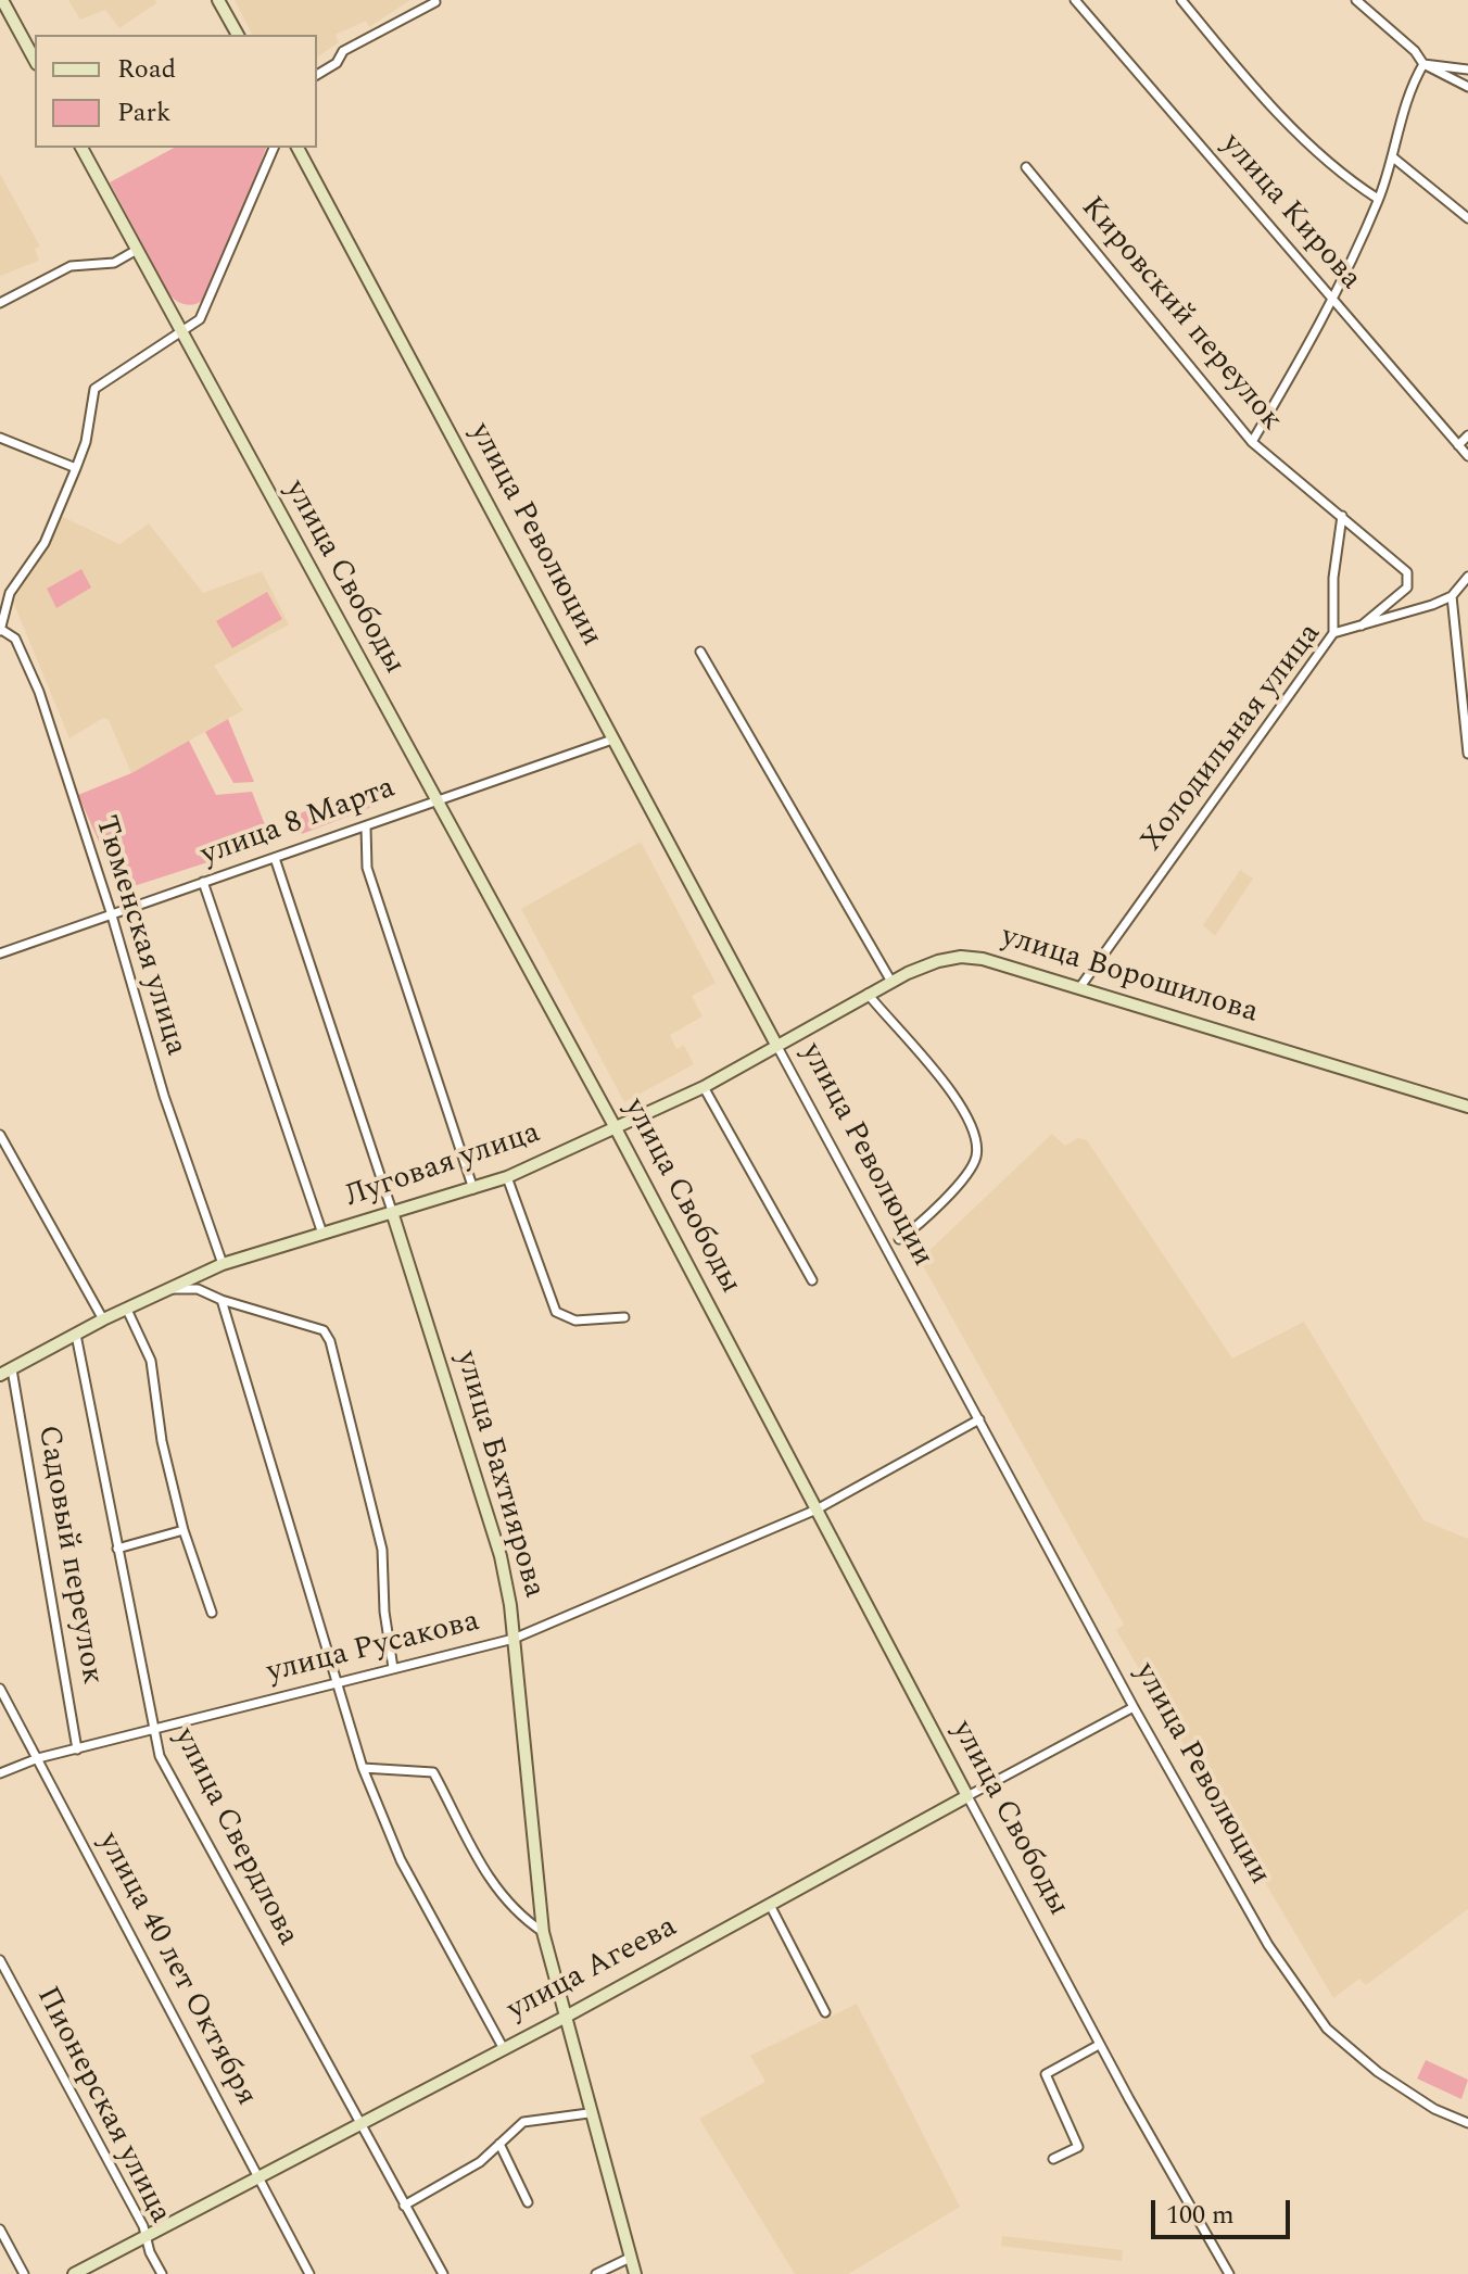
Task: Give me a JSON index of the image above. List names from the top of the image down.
{
  "streets": {
    "main road": [
      "улица Революции",
      "улица Свободы",
      "улица Ворошилова",
      "Луговая улица",
      "улица Бахтиярова",
      "улица Агеева"
    ],
    "street": [
      "улица Кирова",
      "Кировский переулок",
      "Холодильная улица",
      "улица 8 Марта",
      "Тюменская улица",
      "Садовый переулок",
      "улица Русакова",
      "улица Свердлова",
      "улица 40 лет Октября",
      "Пионерская улица"
    ]
  },
  "crossings": [
    ["Кировский переулок", "Холодильная улица"],
    ["улица Революции", "улица 8 Марта"],
    ["улица Революции", "Луговая улица"],
    ["улица Революции", "улица Русакова"],
    ["улица Революции", "улица Агеева"],
    ["улица Свободы", "улица 8 Марта"],
    ["улица Свободы", "Луговая улица"],
    ["улица Свободы", "улица Русакова"],
    ["улица Свободы", "улица Агеева"],
    ["Холодильная улица", "улица Ворошилова"],
    ["улица 8 Марта", "Тюменская улица"],
    ["улица 8 Марта", "улица Бахтиярова"],
    ["Тюменская улица", "Луговая улица"],
    ["улица Ворошилова", "Луговая улица"],
    ["Луговая улица", "улица Бахтиярова"],
    ["Луговая улица", "Садовый переулок"],
    ["Луговая улица", "улица Свердлова"],
    ["улица Бахтиярова", "улица Русакова"],
    ["улица Бахтиярова", "улица Агеева"],
    ["Садовый переулок", "улица Русакова"],
    ["улица Русакова", "улица Свердлова"],
    ["улица Русакова", "улица 40 лет Октября"],
    ["улица Свердлова", "улица Агеева"],
    ["улица 40 лет Октября", "улица Агеева"],
    ["улица Агеева", "Пионерская улица"]
  ],
  "legend": ["Road", "Park"],
  "scale_bar": "100 m"
}
